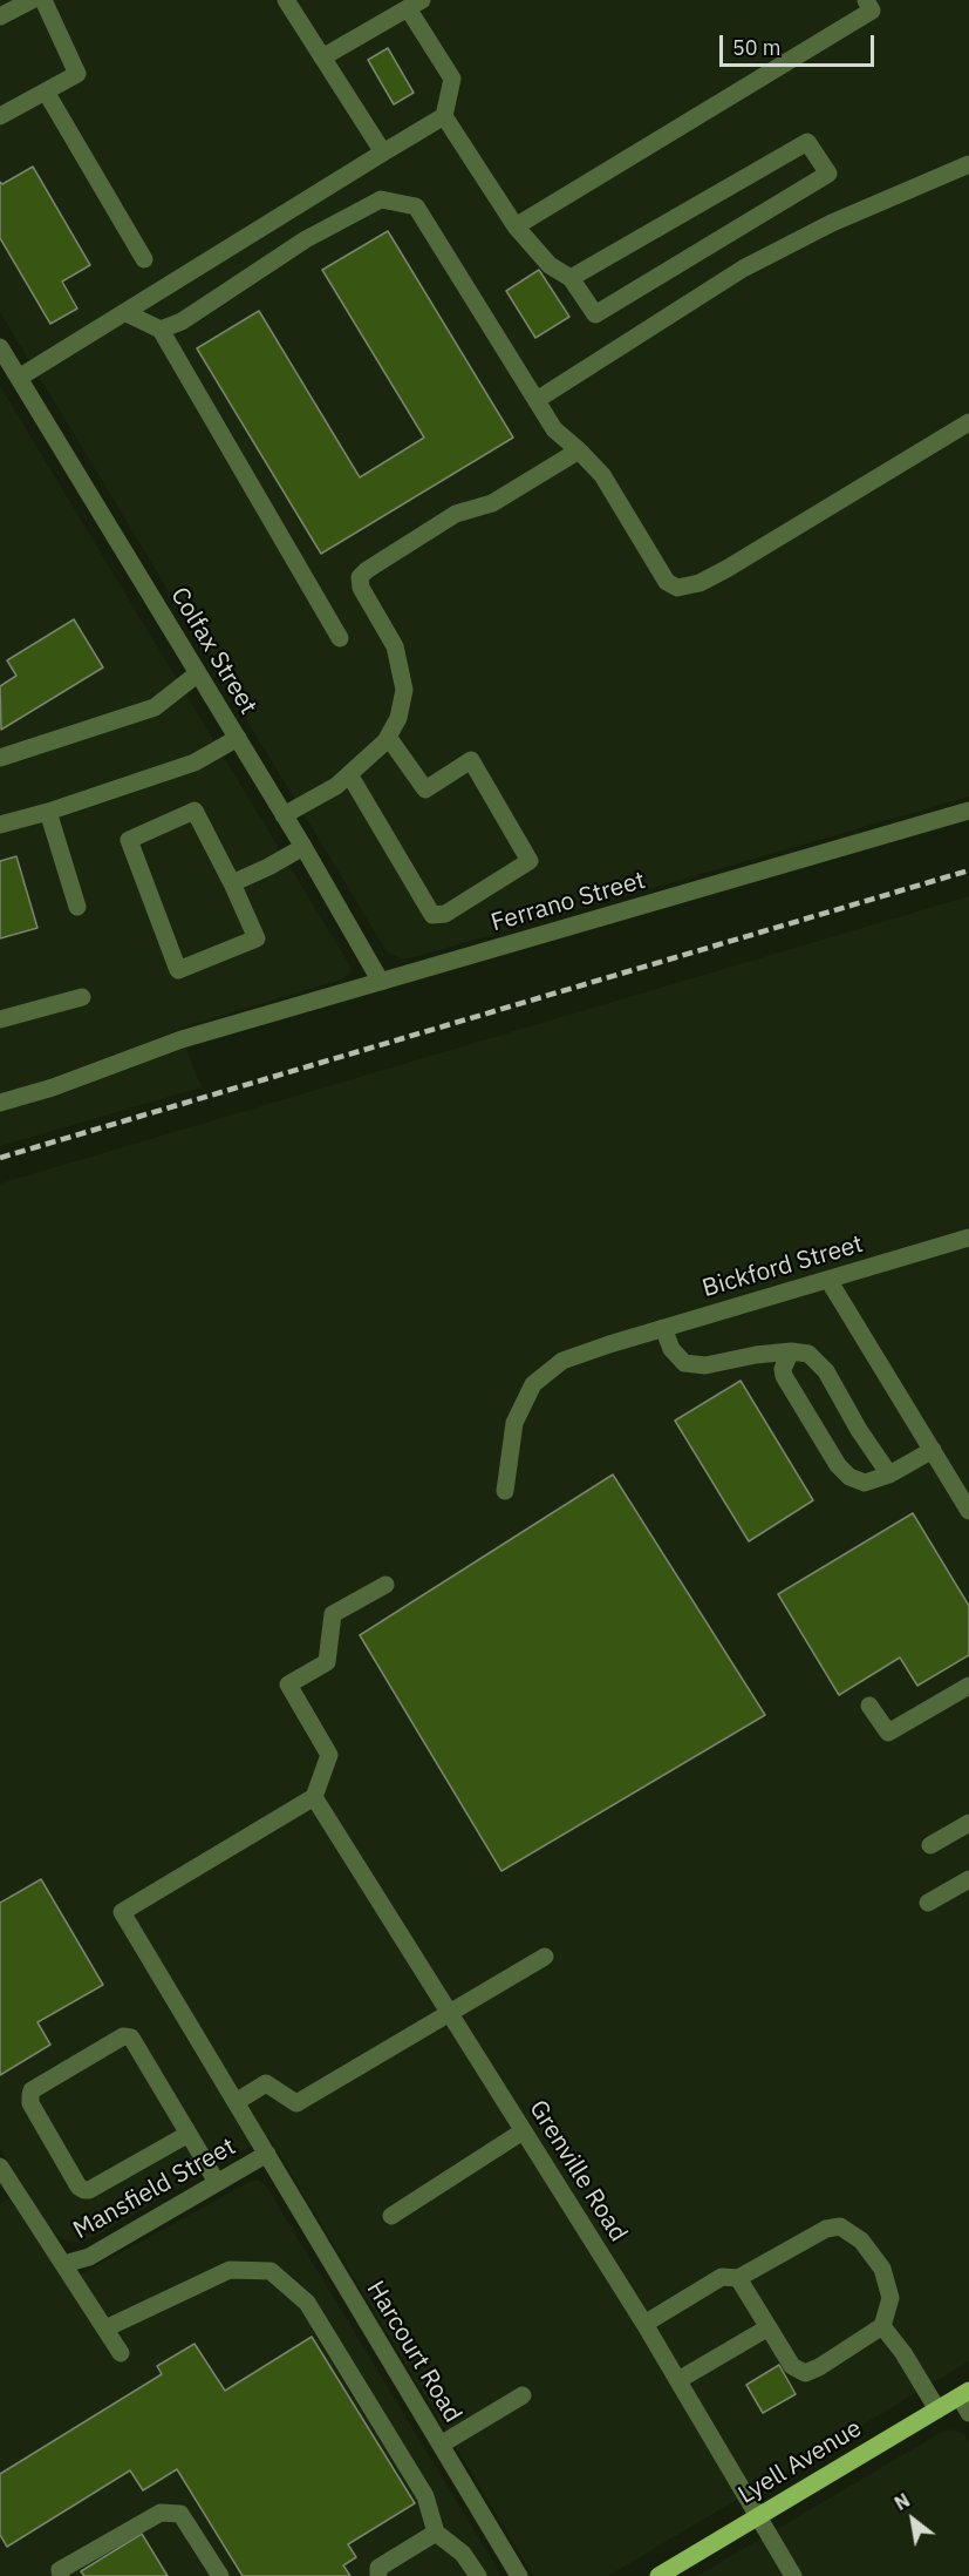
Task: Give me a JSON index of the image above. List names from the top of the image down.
{
  "streets": {
    "main road": ["Lyell Avenue"],
    "street": [
      "Colfax Street",
      "Ferrano Street",
      "Bickford Street",
      "Grenville Road",
      "Mansfield Street",
      "Harcourt Road"
    ]
  },
  "crossings": [
    ["Colfax Street", "Ferrano Street"],
    ["Grenville Road", "Harcourt Road"],
    ["Grenville Road", "Lyell Avenue"],
    ["Mansfield Street", "Harcourt Road"]
  ],
  "scale_bar": "50 m",
  "north": "top left"
}
